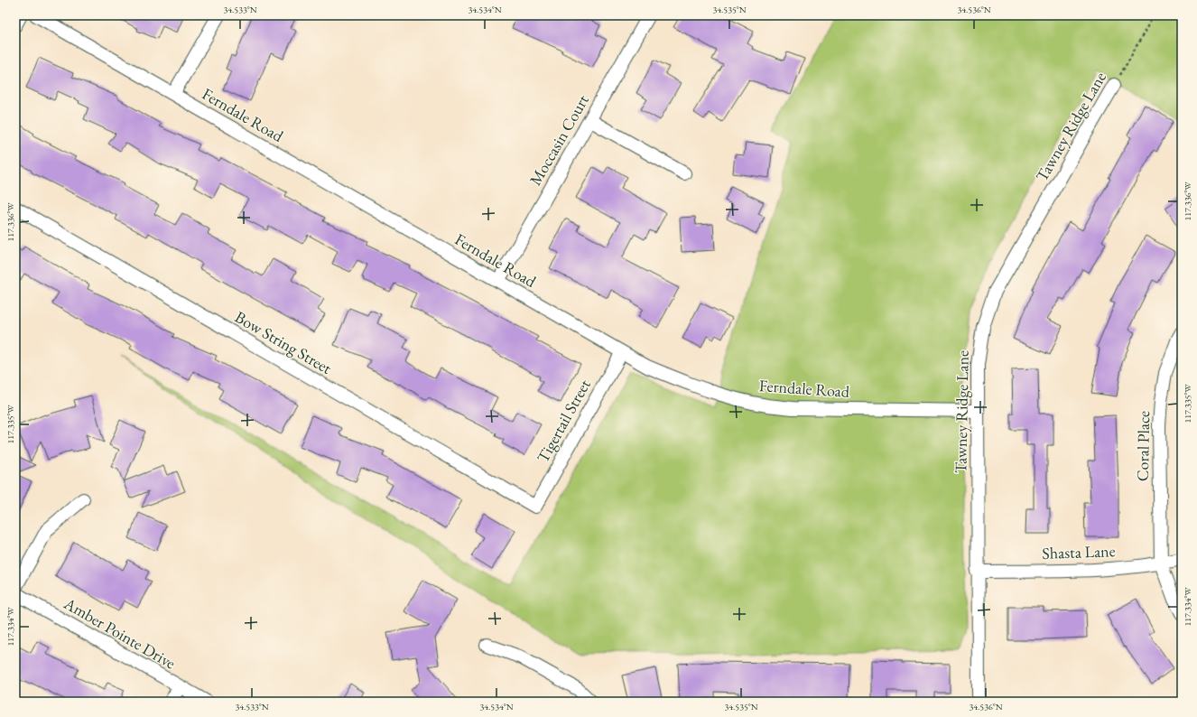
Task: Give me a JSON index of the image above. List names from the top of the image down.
{
  "streets": {
    "street": [
      "Ferndale Road",
      "Tawney Ridge Lane",
      "Moccasin Court",
      "Bow String Street",
      "Tigertail Street",
      "Coral Place",
      "Shasta Lane",
      "Amber Pointe Drive"
    ]
  },
  "crossings": [
    ["Ferndale Road", "Tawney Ridge Lane"],
    ["Ferndale Road", "Moccasin Court"],
    ["Ferndale Road", "Tigertail Street"],
    ["Tawney Ridge Lane", "Shasta Lane"],
    ["Bow String Street", "Tigertail Street"],
    ["Coral Place", "Shasta Lane"]
  ],
  "coordinates": [
    "34.533°N",
    "34.534°N",
    "34.535°N",
    "34.536°N",
    "117.336°W",
    "117.335°W",
    "117.334°W"
  ]
}
